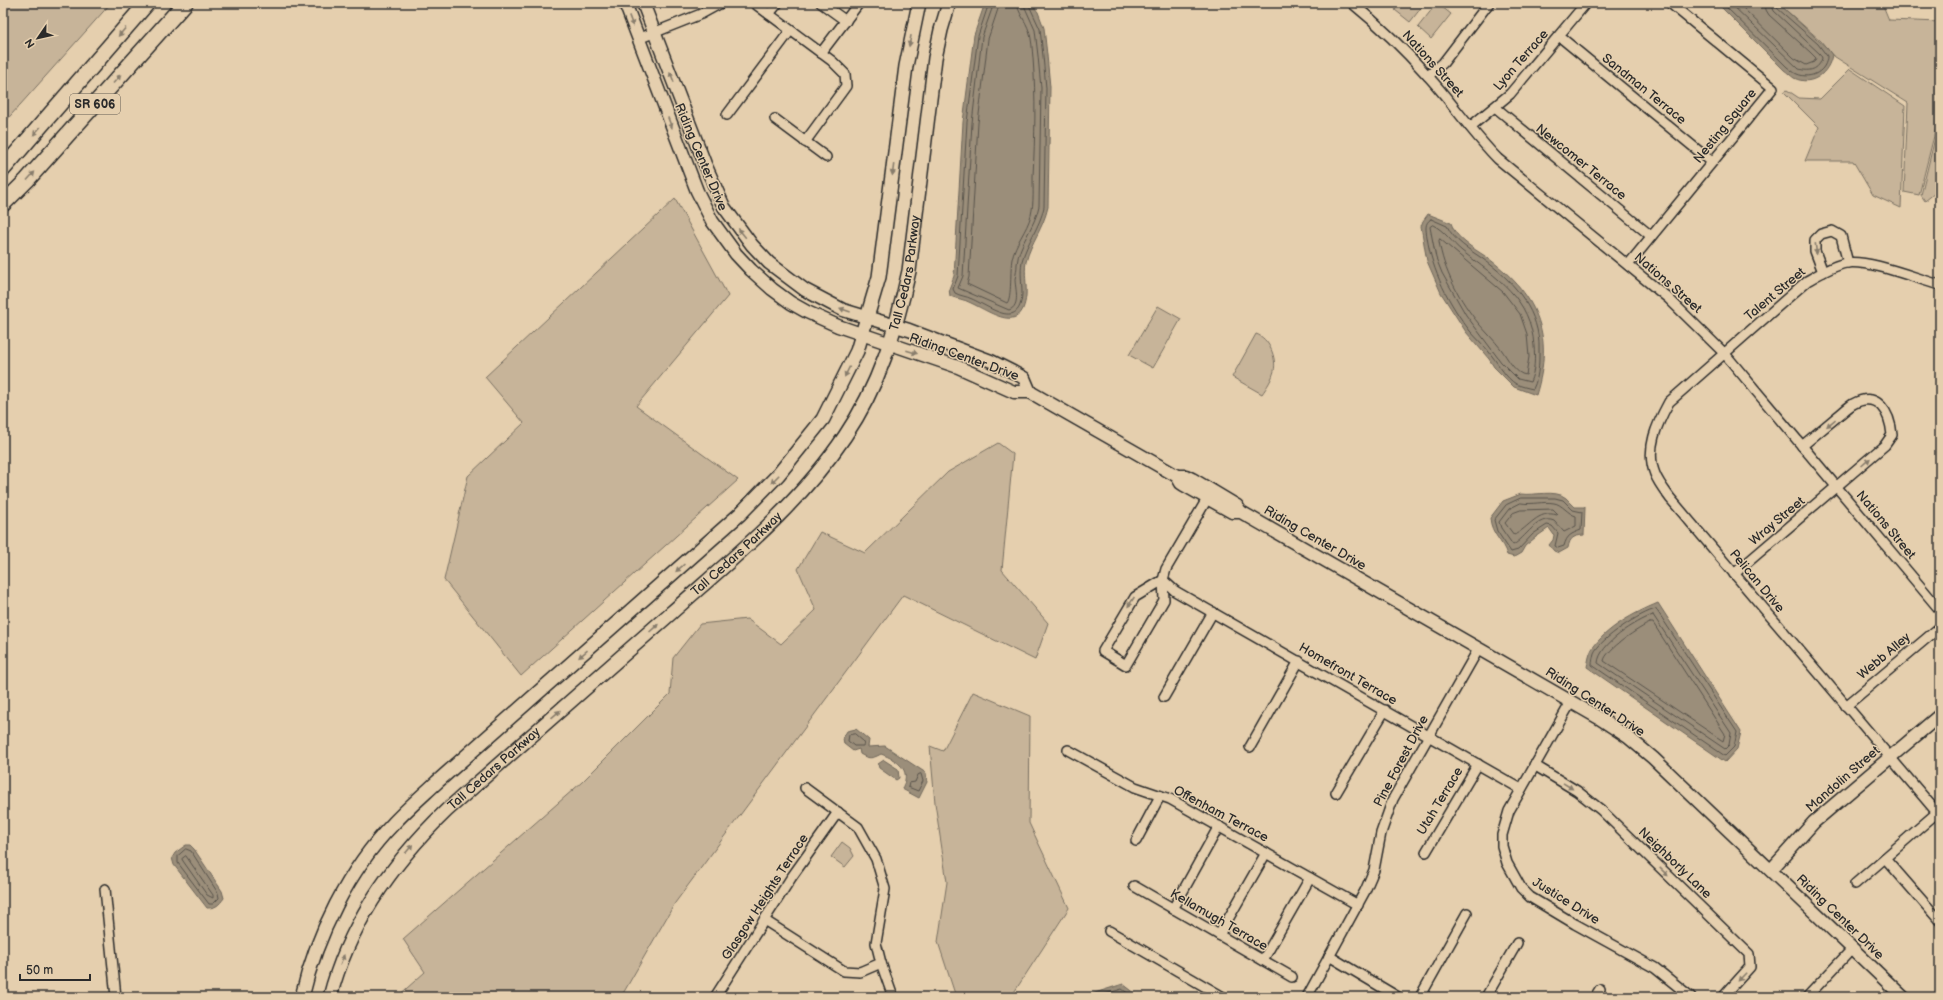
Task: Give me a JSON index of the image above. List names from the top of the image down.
{
  "streets": {
    "main road": ["SR 606", "Tall Cedars Parkway"],
    "street": [
      "Lyon Terrace",
      "Nations Street",
      "Sandman Terrace",
      "Nesting Square",
      "Riding Center Drive",
      "Newcomer Terrace",
      "Talent Street",
      "Wray Street",
      "Pelican Drive",
      "Webb Alley",
      "Homefront Terrace",
      "Pine Forest Drive",
      "Mandolin Street",
      "Utah Terrace",
      "Offenham Terrace",
      "Neighborly Lane",
      "Glasgow Heights Terrace",
      "Justice Drive",
      "Kellamugh Terrace"
    ]
  },
  "crossings": [
    ["Lyon Terrace", "Nations Street"],
    ["Lyon Terrace", "Sandman Terrace"],
    ["Lyon Terrace", "Newcomer Terrace"],
    ["Nations Street", "Nesting Square"],
    ["Nations Street", "Talent Street"],
    ["Nations Street", "Wray Street"],
    ["Nations Street", "Pelican Drive"],
    ["Sandman Terrace", "Nesting Square"],
    ["Nesting Square", "Newcomer Terrace"],
    ["Riding Center Drive", "Tall Cedars Parkway"],
    ["Riding Center Drive", "Pine Forest Drive"],
    ["Riding Center Drive", "Mandolin Street"],
    ["Riding Center Drive", "Justice Drive"],
    ["Talent Street", "Pelican Drive"],
    ["Wray Street", "Pelican Drive"],
    ["Pelican Drive", "Webb Alley"],
    ["Pelican Drive", "Mandolin Street"],
    ["Homefront Terrace", "Pine Forest Drive"],
    ["Homefront Terrace", "Utah Terrace"],
    ["Homefront Terrace", "Justice Drive"],
    ["Pine Forest Drive", "Offenham Terrace"],
    ["Neighborly Lane", "Justice Drive"]
  ],
  "one_way": ["Neighborly Lane"],
  "scale_bar": "50 m",
  "north": "bottom left"
}
